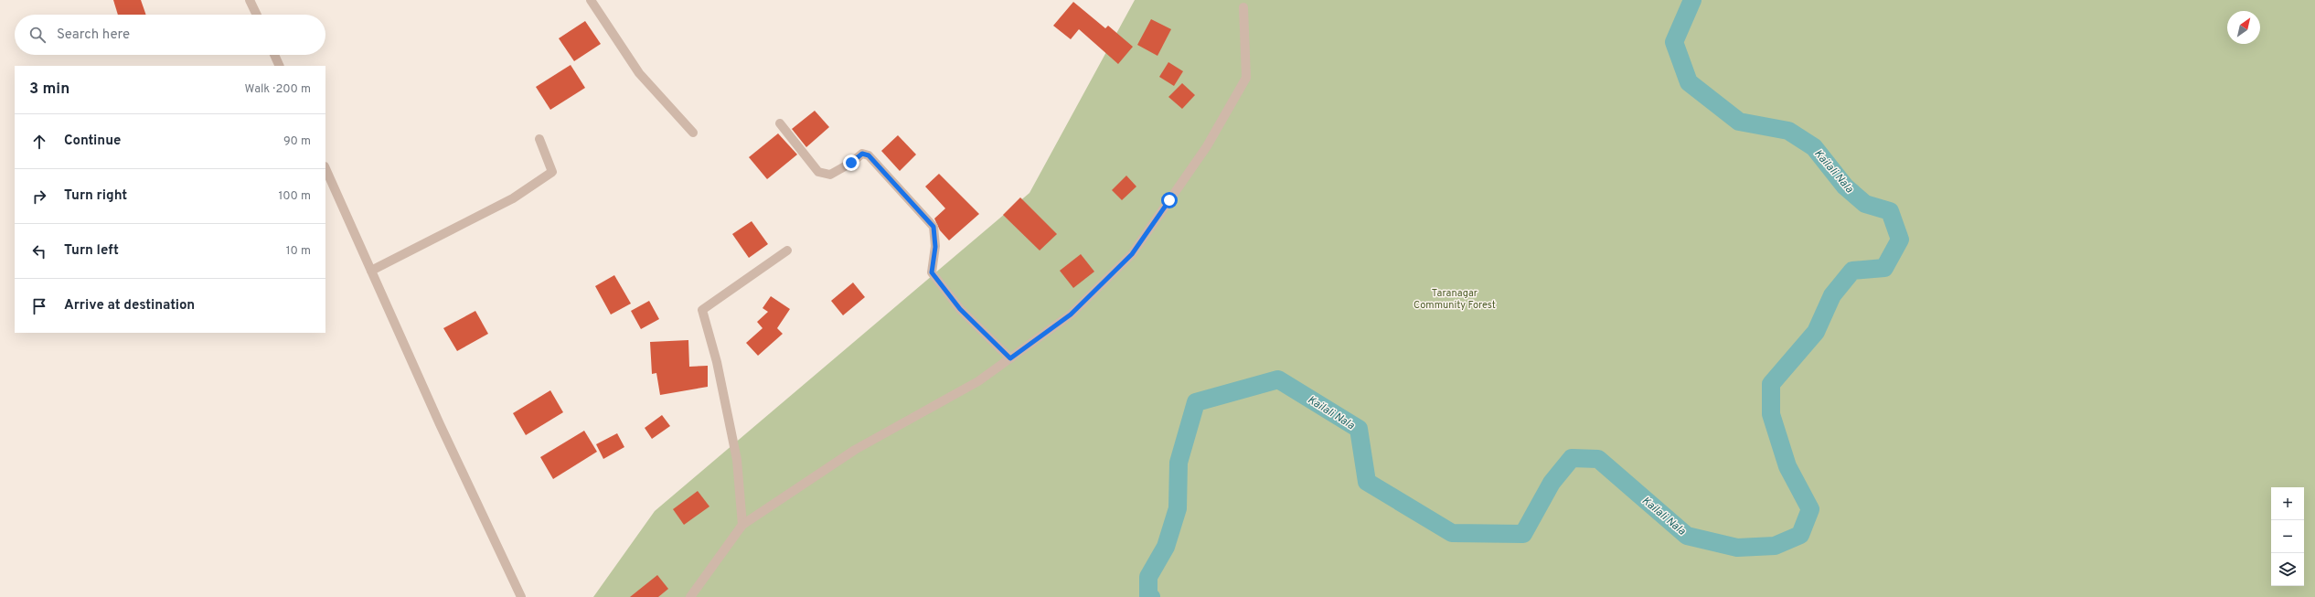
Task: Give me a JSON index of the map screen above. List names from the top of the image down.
{
  "water": ["Kailali Nala"],
  "parks": ["Taranagar Community Forest"],
  "north": "top right",
  "page": {
    "search": "Search here",
    "heading": ["3 min", "Walk · 200 m"],
    "list": [
      ["Continue", "90 m"],
      ["Turn right", "100 m"],
      ["Turn left", "10 m"],
      "Arrive at destination"
    ],
    "map_buttons": ["+", "−"]
  }
}
